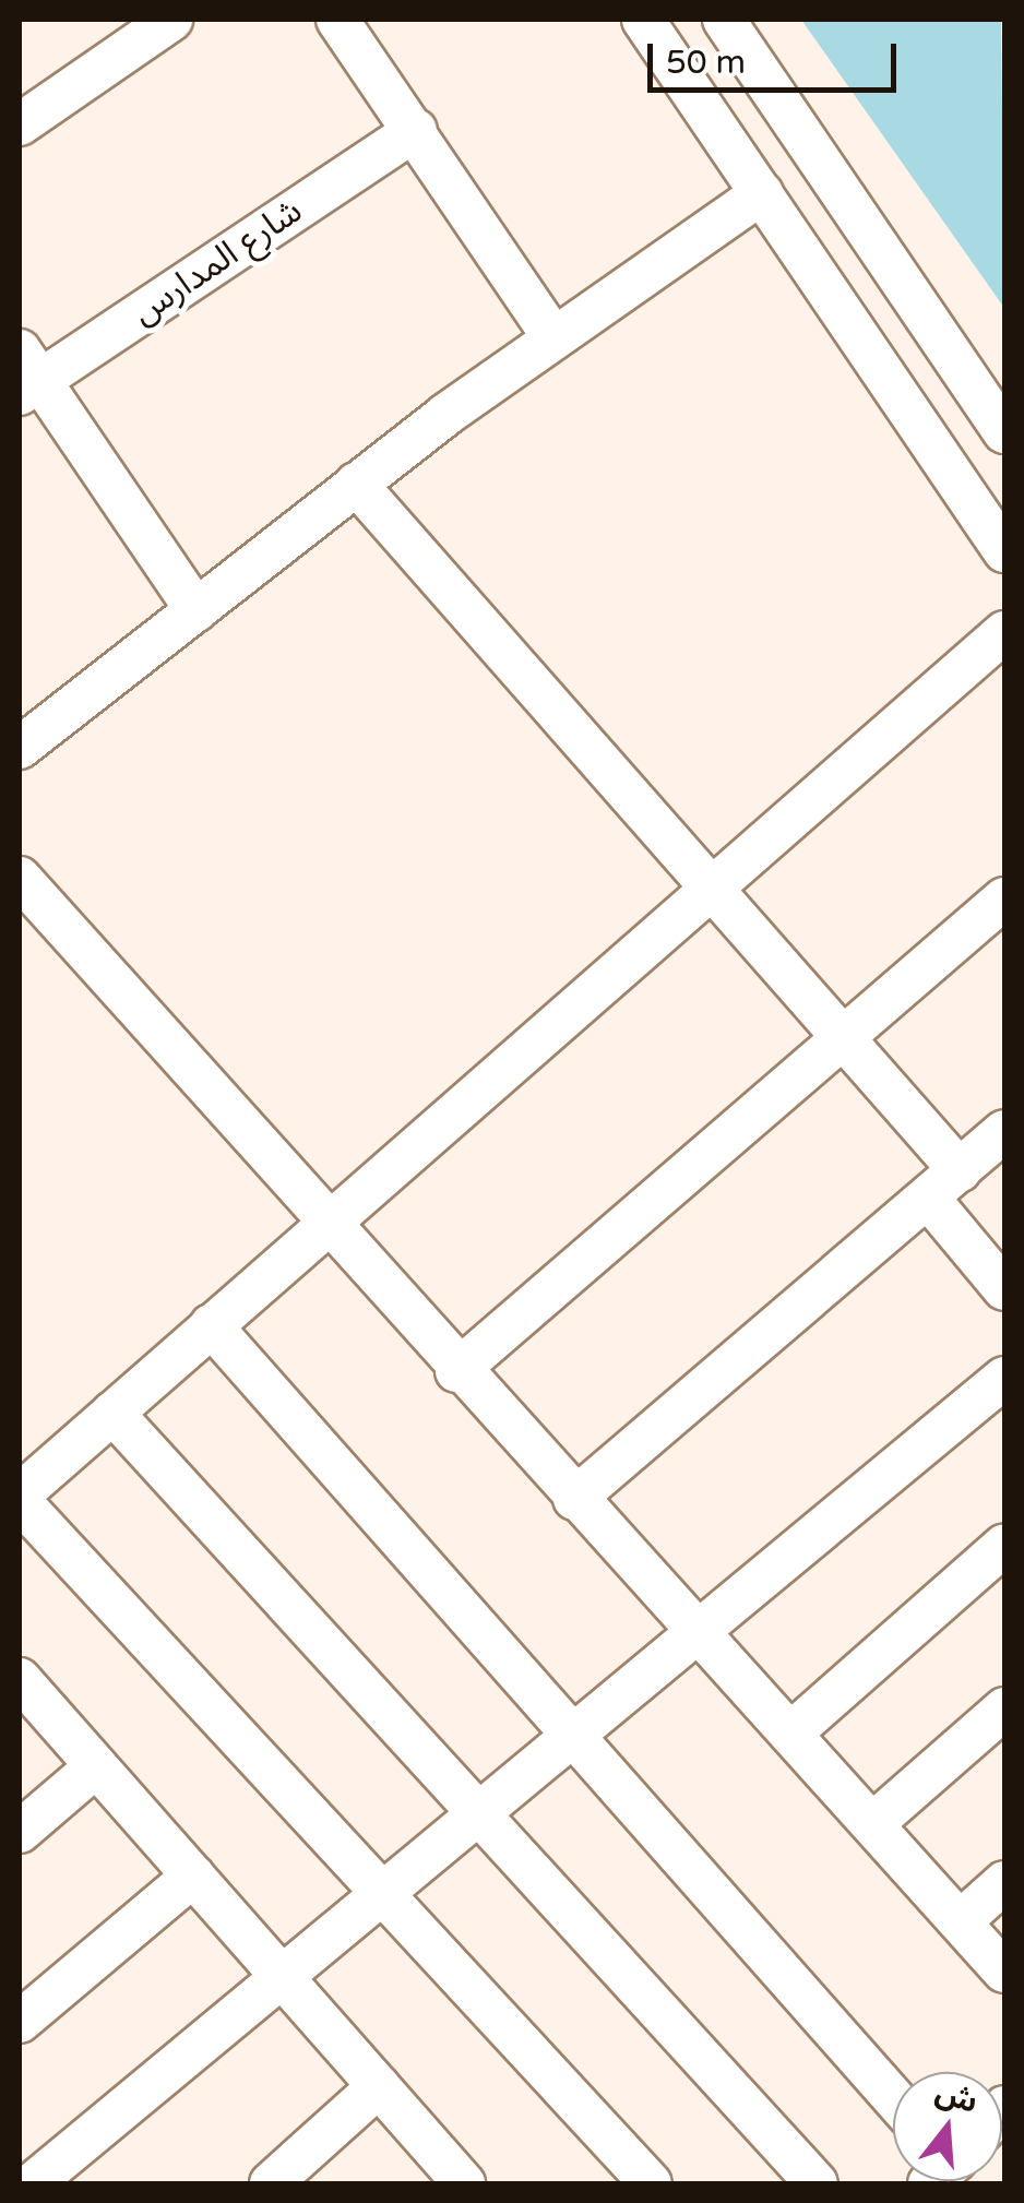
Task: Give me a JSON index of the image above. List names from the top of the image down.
{
  "streets": {
    "street": ["شارع المدارس"]
  },
  "scale_bar": "50 m",
  "north": "top"
}
